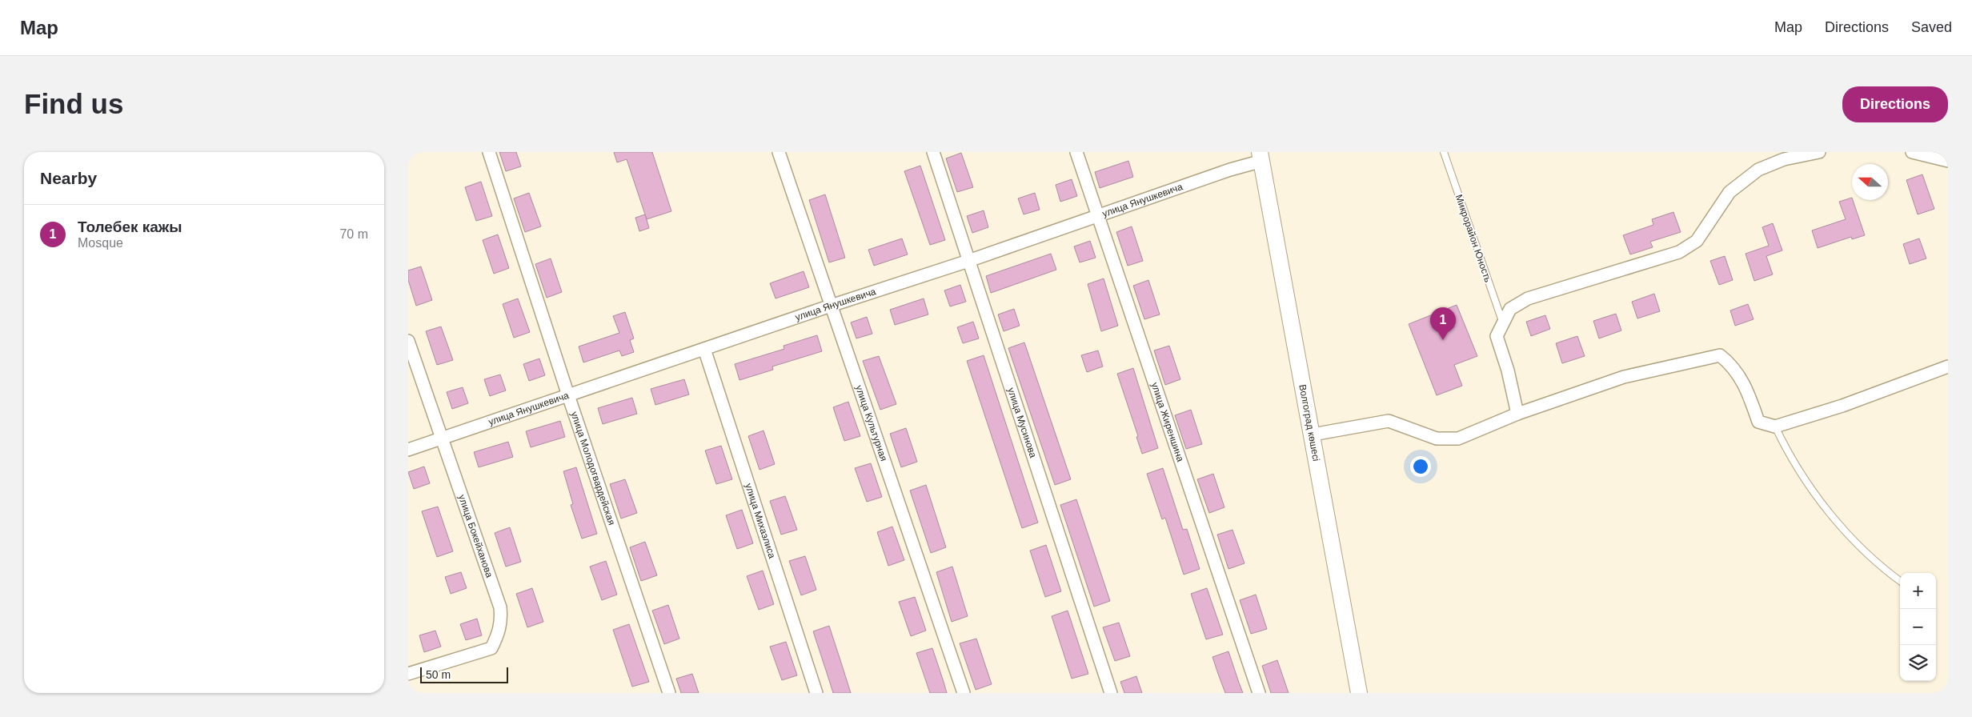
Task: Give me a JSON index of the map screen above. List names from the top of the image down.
{
  "streets": {
    "main road": ["Волгоград көшесі"],
    "street": [
      "улица Янушкевича",
      "улица Культурная",
      "улица Мусинова",
      "улица Жиреншина",
      "улица Молодогвардейская",
      "улица Михаэлиса",
      "улица Бокейханова"
    ],
    "lane": ["Микрорайон Юность"]
  },
  "crossings": [
    ["улица Янушкевича", "улица Культурная"],
    ["улица Янушкевича", "улица Мусинова"],
    ["улица Янушкевича", "улица Жиреншина"],
    ["улица Янушкевича", "Волгоград көшесі"],
    ["улица Янушкевича", "улица Молодогвардейская"],
    ["улица Янушкевича", "улица Михаэлиса"],
    ["улица Янушкевича", "улица Бокейханова"]
  ],
  "scale_bar": "50 m",
  "north": "left",
  "page": {
    "header": "Map",
    "nav": ["Map", "Directions", "Saved"],
    "buttons": "Directions",
    "title": "Find us",
    "heading": "Nearby",
    "list": [
      {
        "mark": "1",
        "name": "Толебек кажы",
        "note": "Mosque",
        "value": "70 m"
      }
    ],
    "pins": "1",
    "map_buttons": ["+", "−"],
    "scale": "50 m"
  }
}
